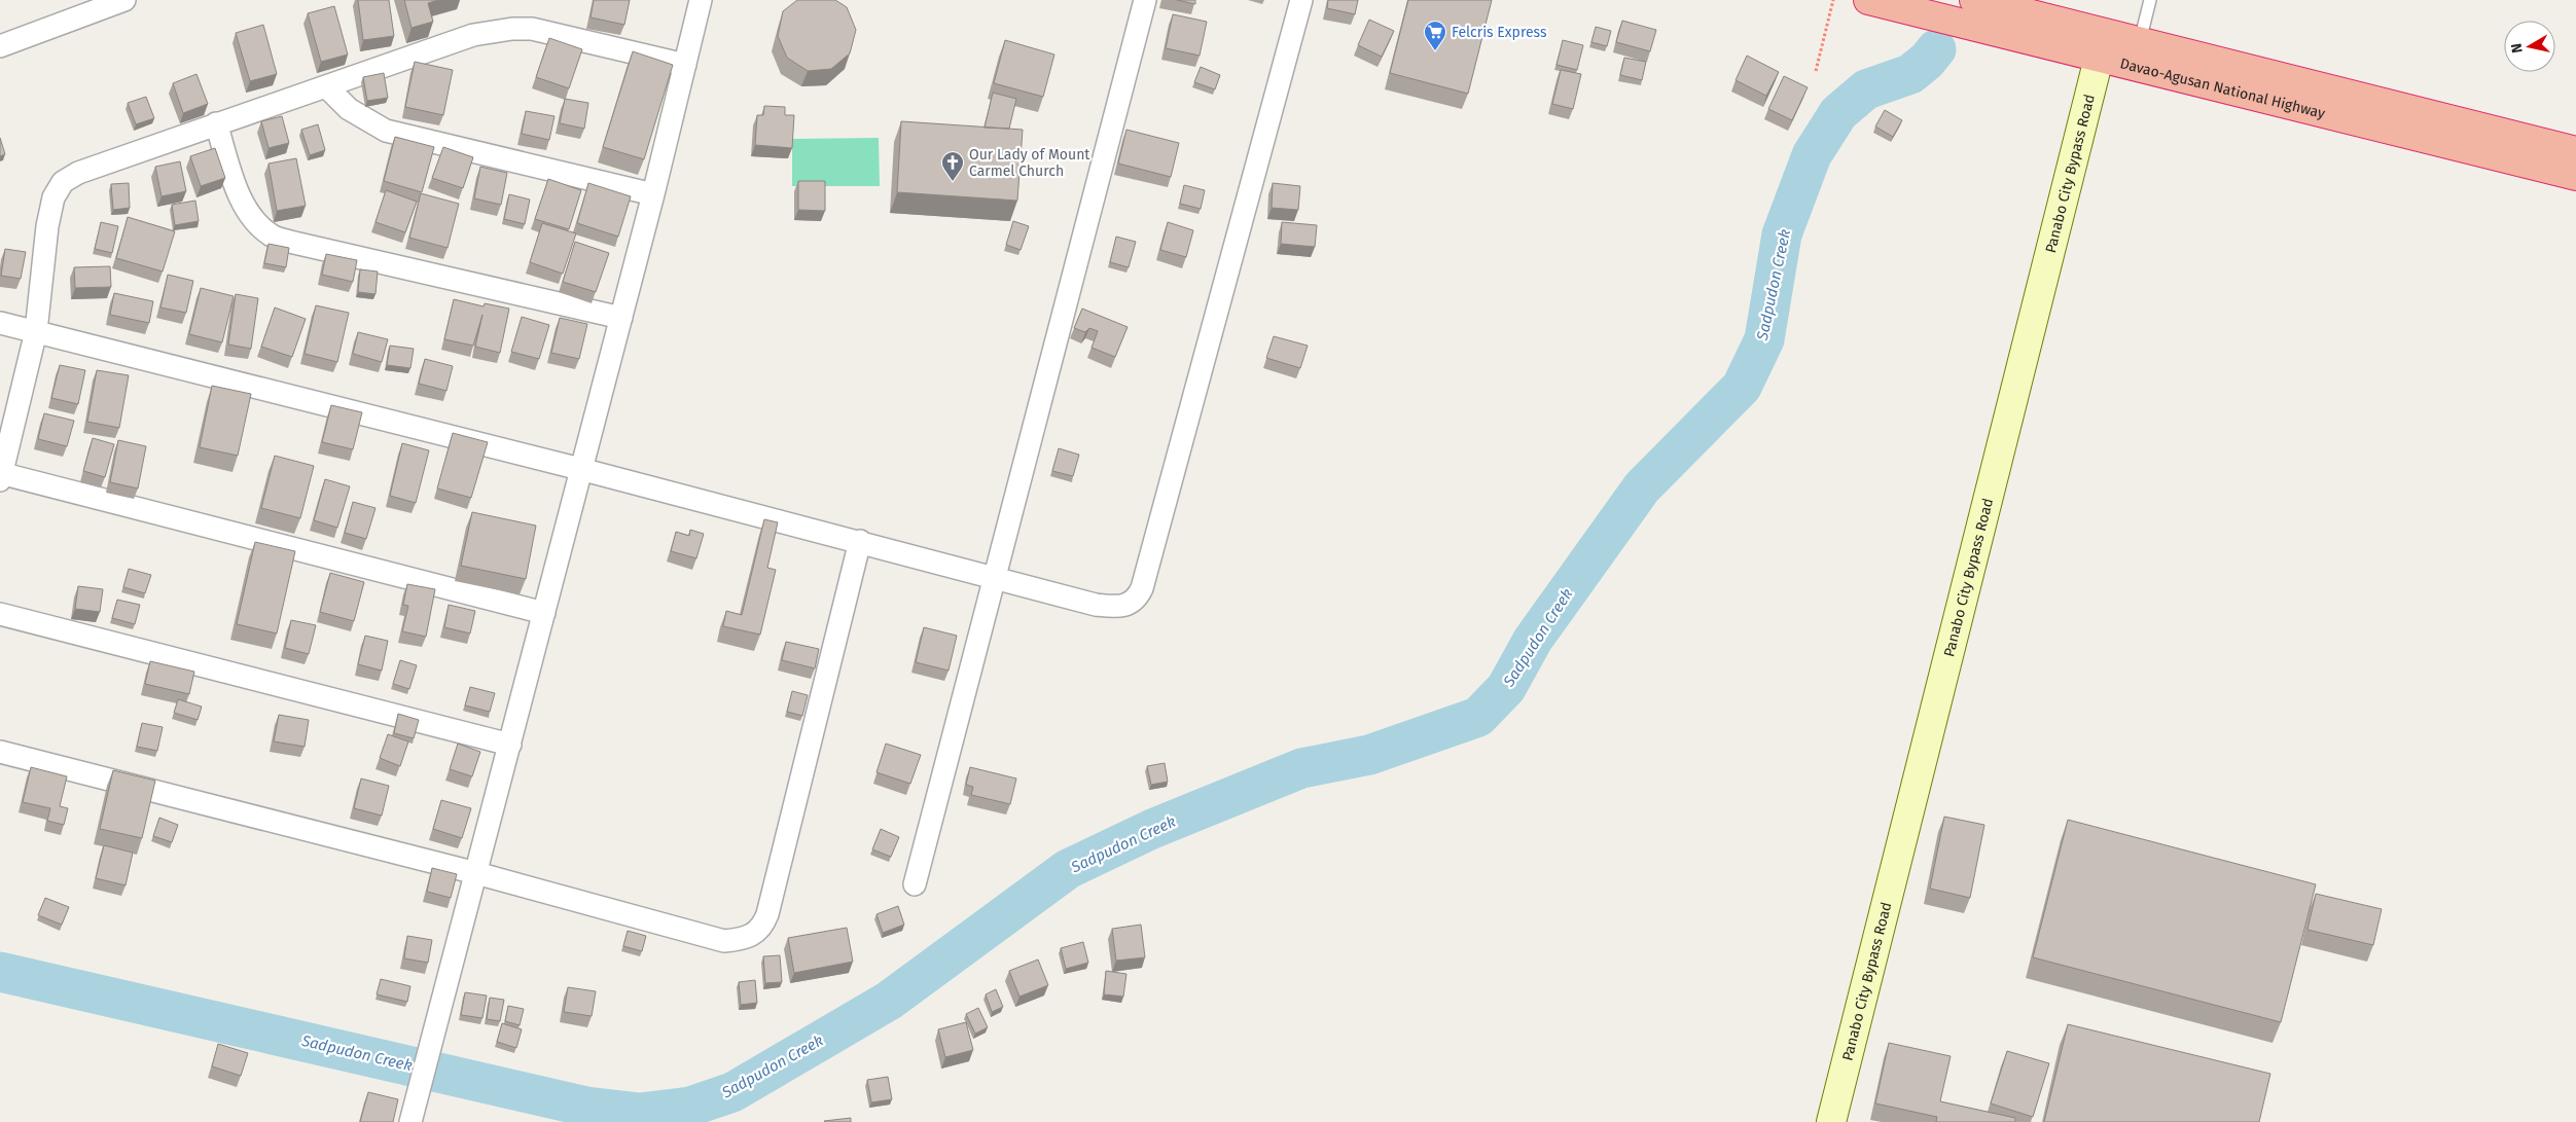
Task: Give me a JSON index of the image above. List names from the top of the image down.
{
  "streets": {
    "highway": ["Davao-Agusan National Highway"],
    "main road": ["Panabo City Bypass Road"]
  },
  "crossings": [
    ["Davao-Agusan National Highway", "Panabo City Bypass Road"]
  ],
  "water": ["Sadpudon Creek"],
  "places": {
    "supermarket": ["Felcris Express"],
    "church": ["Our Lady of Mount Carmel Church"]
  },
  "north": "left"
}
